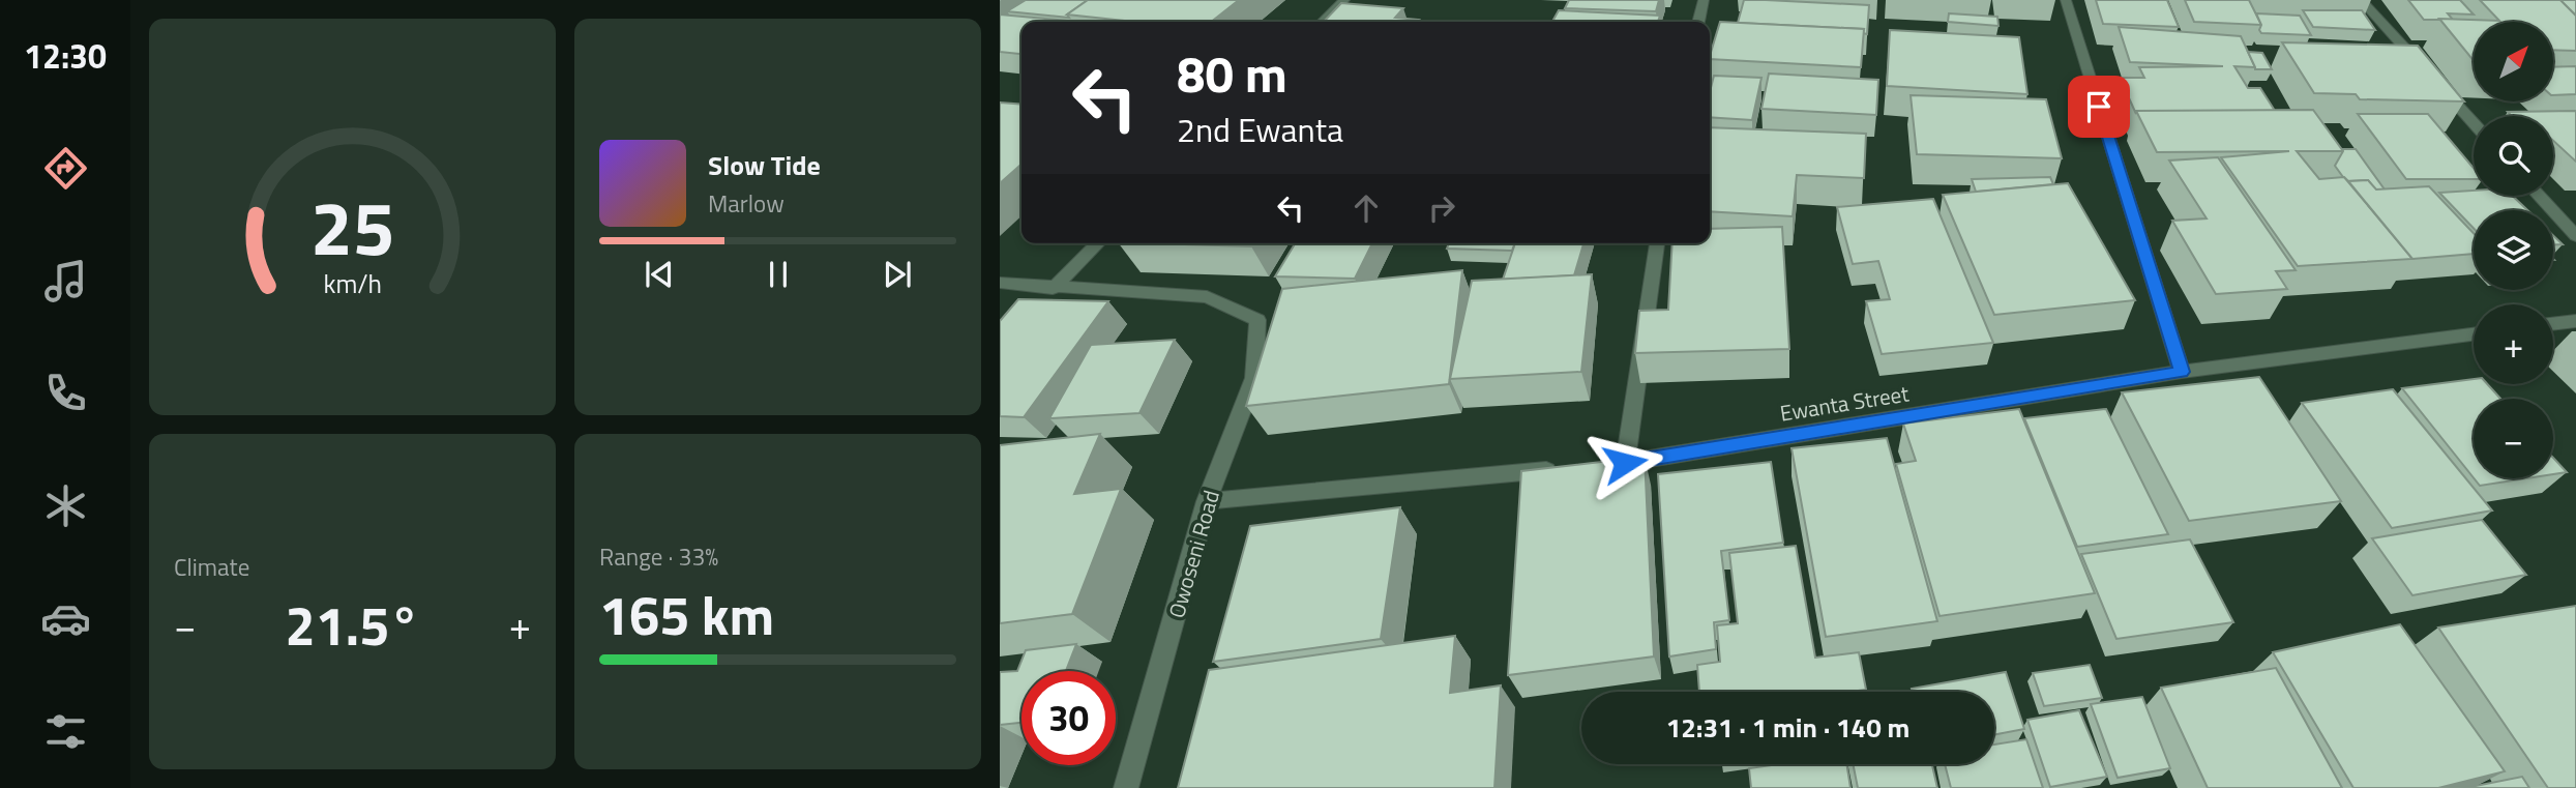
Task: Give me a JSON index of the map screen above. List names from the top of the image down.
{
  "streets": {
    "street": ["Ewanta Street", "Owoseni Road"]
  },
  "north": "top right",
  "page": {
    "tabs": "12:30",
    "map_buttons": ["+", "−"],
    "turn": ["80 m", "2nd Ewanta"],
    "song": ["Slow Tide", "Marlow"],
    "tile": [
      "Climate",
      ["Range · 33%", "165 km"]
    ],
    "heat": ["−", "21.5°", "+"],
    "limit": "30",
    "trip": "12:31 · 1 min · 140 m",
    "gauge": ["25", "km/h"]
  }
}
